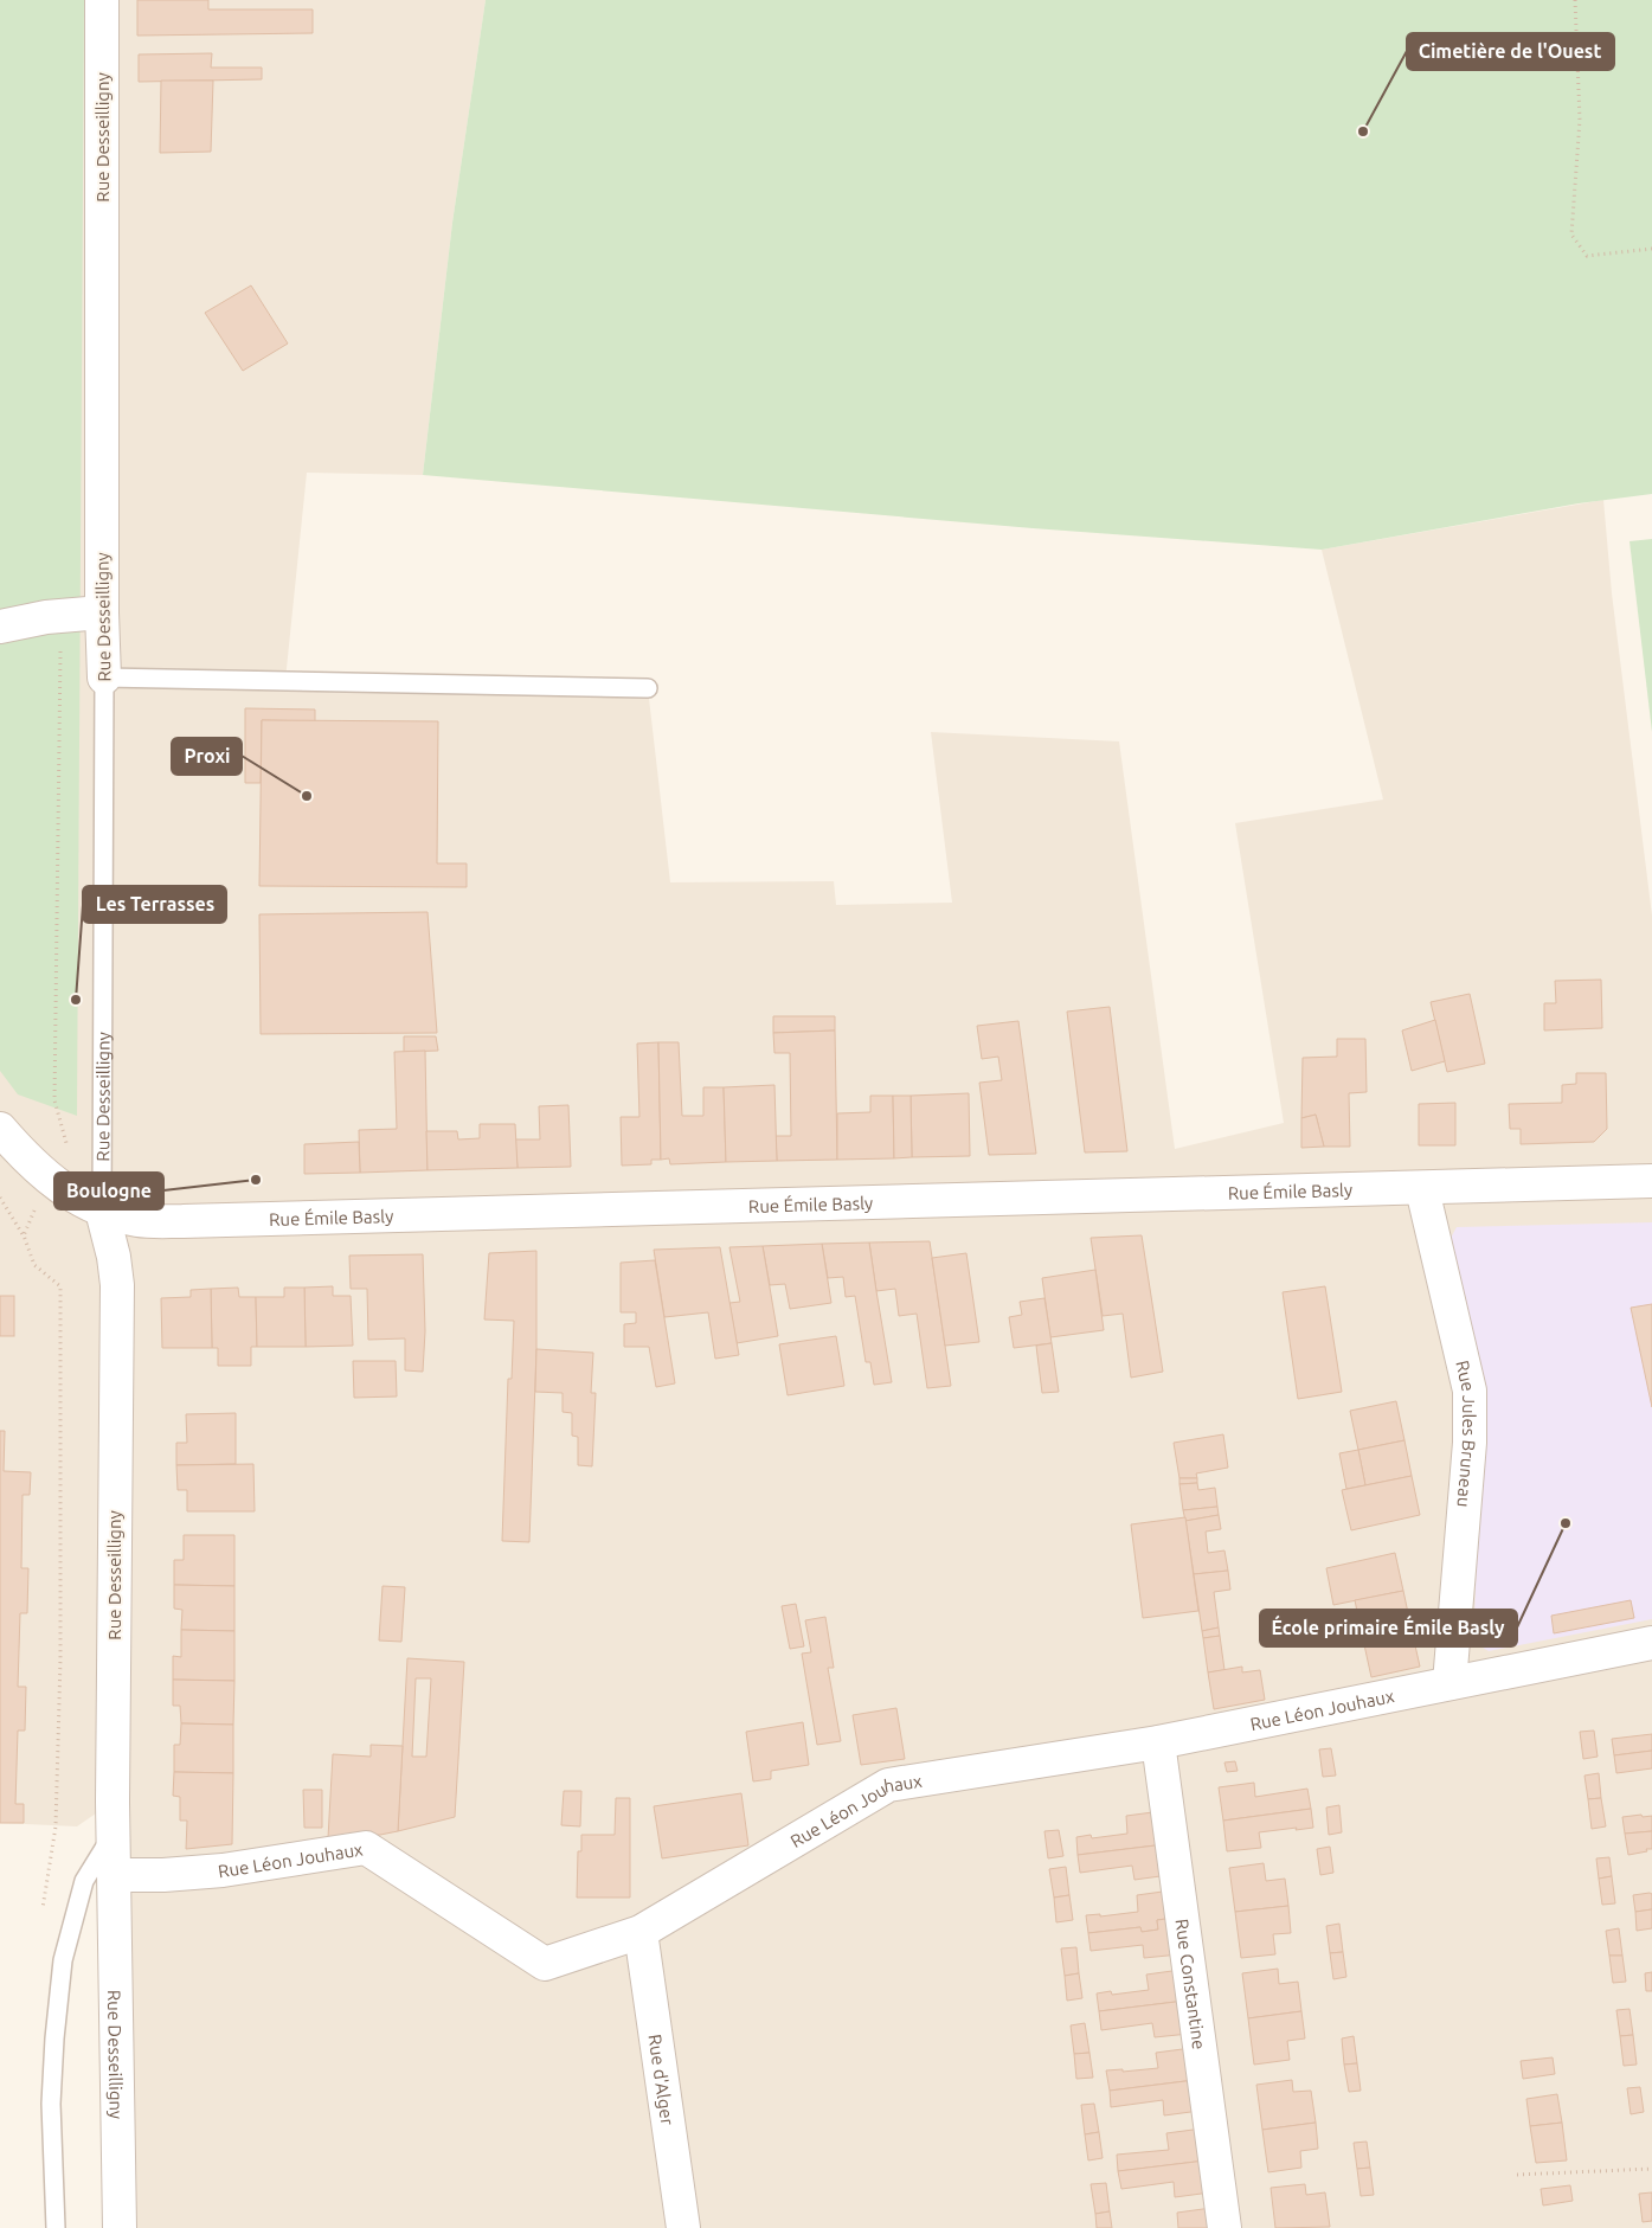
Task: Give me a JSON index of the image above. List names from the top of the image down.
{
  "streets": {
    "street": [
      "Rue Desseilligny",
      "Rue Émile Basly",
      "Rue Jules Bruneau",
      "Rue Léon Jouhaux",
      "Rue Constantine",
      "Rue d'Alger"
    ]
  },
  "crossings": [
    ["Rue Desseilligny", "Rue Émile Basly"],
    ["Rue Desseilligny", "Rue Léon Jouhaux"],
    ["Rue Émile Basly", "Rue Jules Bruneau"],
    ["Rue Jules Bruneau", "Rue Léon Jouhaux"],
    ["Rue Léon Jouhaux", "Rue Constantine"],
    ["Rue Léon Jouhaux", "Rue d'Alger"]
  ],
  "places": [
    "Cimetière de l'Ouest",
    "Proxi",
    "Les Terrasses",
    "Boulogne",
    "École primaire Émile Basly"
  ]
}
